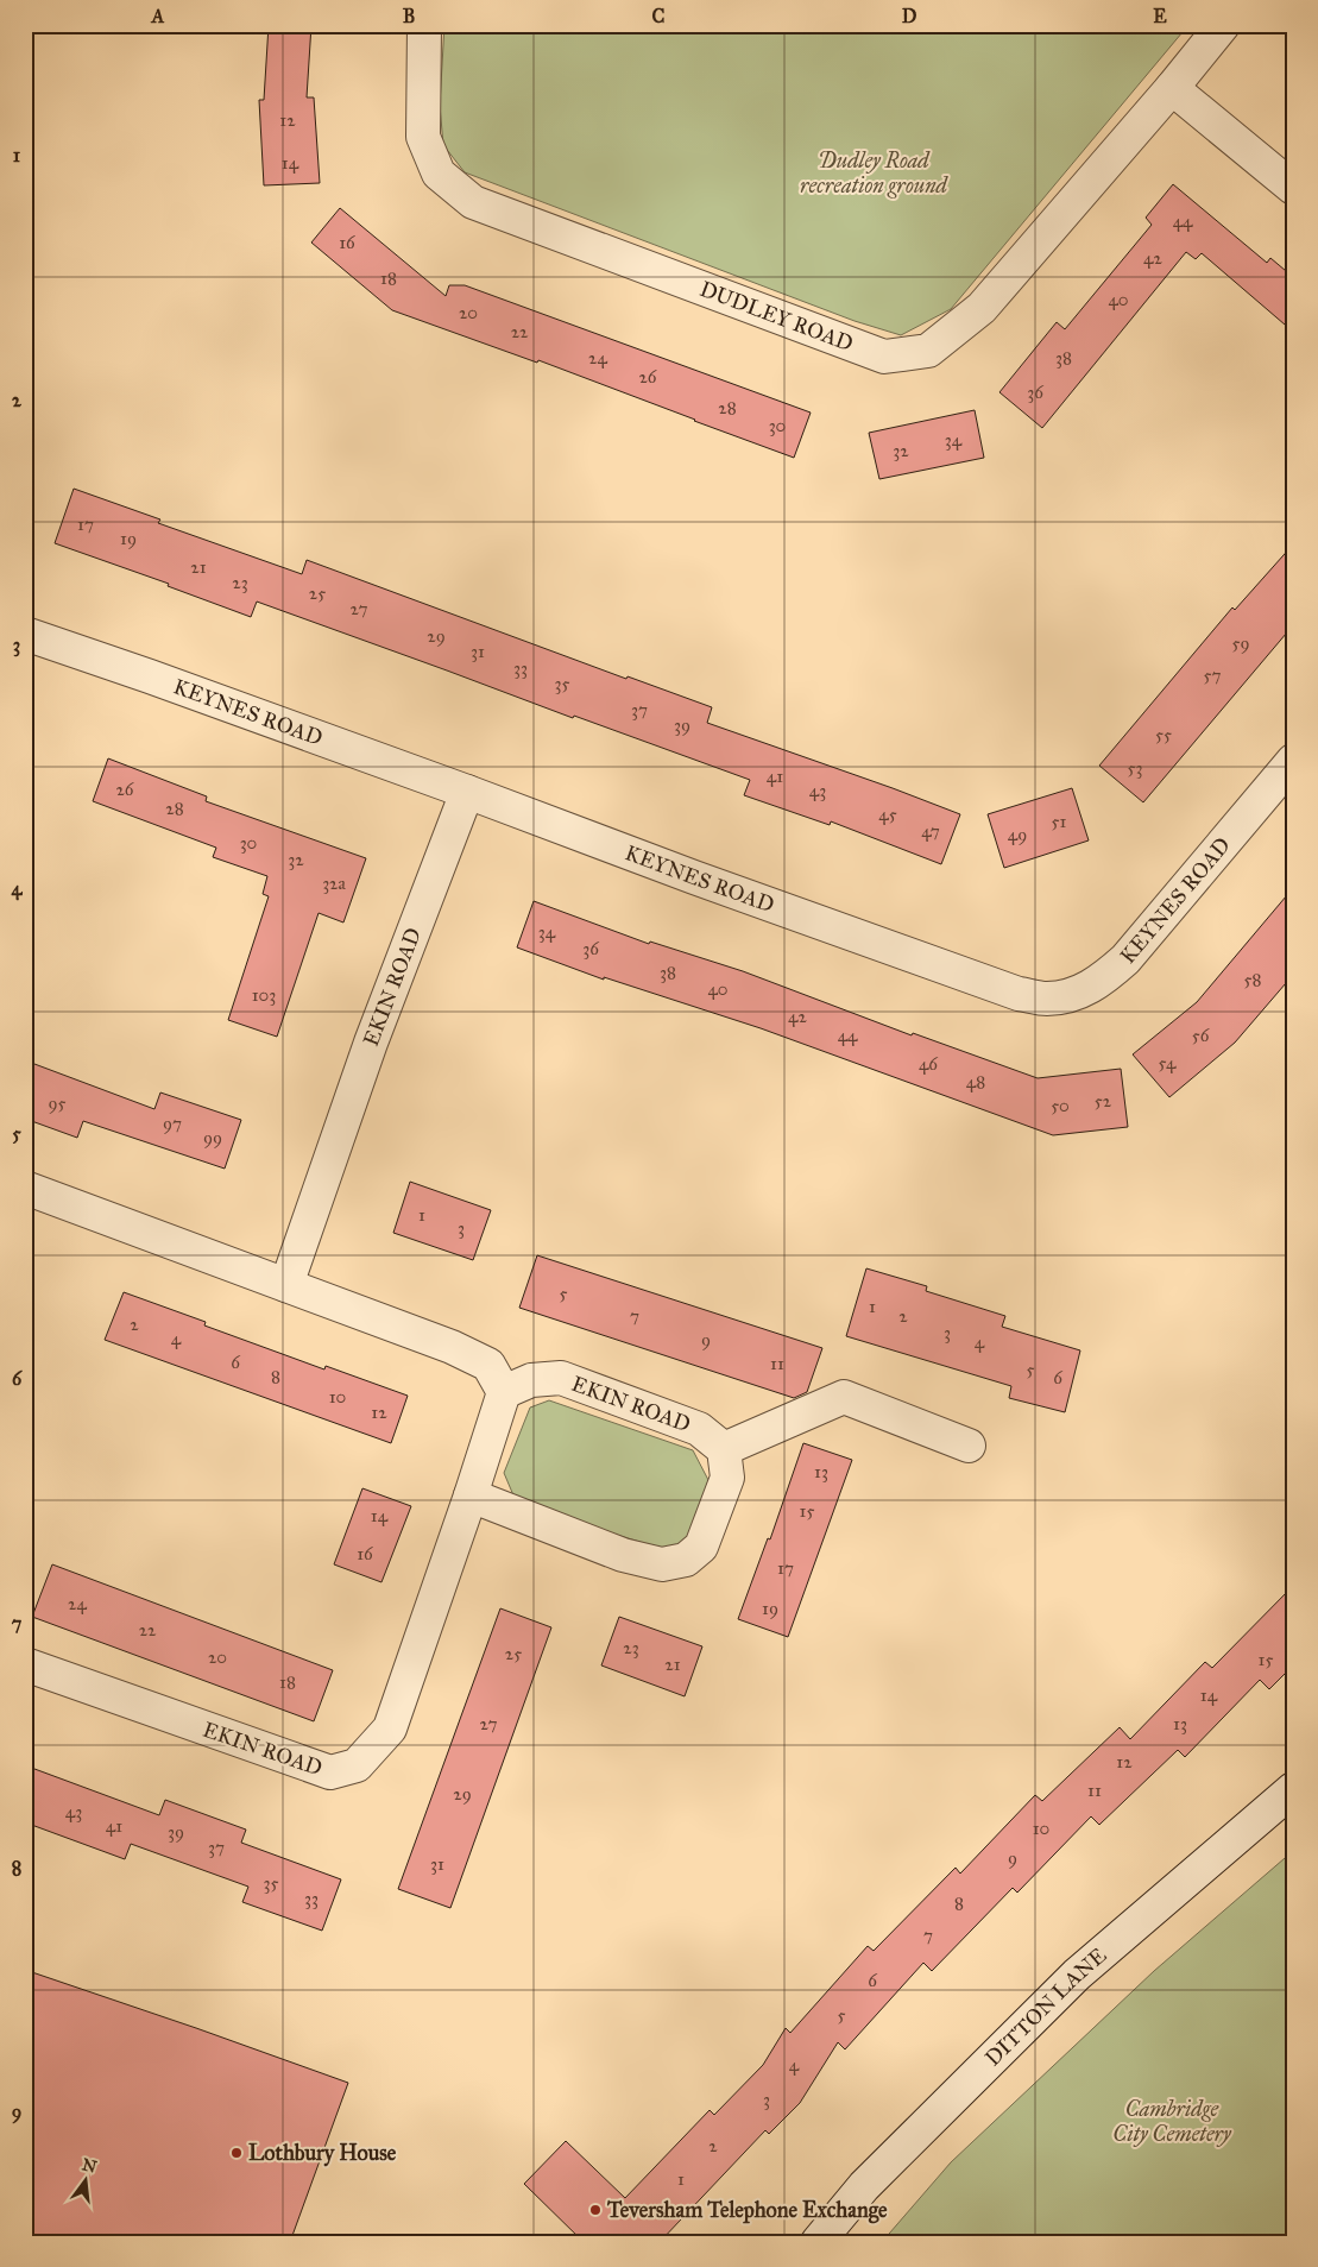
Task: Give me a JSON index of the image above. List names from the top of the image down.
{
  "streets": {
    "street": [
      "DUDLEY ROAD",
      "KEYNES ROAD",
      "EKIN ROAD",
      "DITTON LANE"
    ]
  },
  "crossings": [
    ["KEYNES ROAD", "EKIN ROAD"]
  ],
  "parks": ["Dudley Road recreation ground", "Cambridge City Cemetery"],
  "places": ["Lothbury House", "Teversham Telephone Exchange"],
  "house_numbers": [
    "12",
    "14",
    "44",
    "16",
    "42",
    "18",
    "40",
    "20",
    "22",
    "24",
    "38",
    "26",
    "36",
    "28",
    "30",
    "34",
    "32",
    "17",
    "19",
    "21",
    "23",
    "25",
    "27",
    "29",
    "59",
    "31",
    "33",
    "57",
    "35",
    "37",
    "39",
    "55",
    "53",
    "41",
    "26",
    "43",
    "28",
    "45",
    "51",
    "47",
    "49",
    "30",
    "32",
    "32a",
    "34",
    "36",
    "38",
    "58",
    "40",
    "103",
    "42",
    "44",
    "56",
    "54",
    "46",
    "48",
    "52",
    "95",
    "50",
    "97",
    "99",
    "1",
    "3",
    "5",
    "1",
    "7",
    "2",
    "2",
    "3",
    "4",
    "9",
    "4",
    "6",
    "11",
    "5",
    "8",
    "6",
    "10",
    "12",
    "13",
    "15",
    "14",
    "16",
    "17",
    "24",
    "19",
    "22",
    "23",
    "25",
    "20",
    "15",
    "21",
    "18",
    "14",
    "27",
    "13",
    "12",
    "11",
    "29",
    "43",
    "41",
    "10",
    "39",
    "37",
    "9",
    "31",
    "35",
    "33",
    "8",
    "7",
    "6",
    "5",
    "4",
    "3",
    "2",
    "1"
  ],
  "north": "top",
  "grid": {
    "columns": [
      "A",
      "B",
      "C",
      "D",
      "E"
    ],
    "rows": [
      "1",
      "2",
      "3",
      "4",
      "5",
      "6",
      "7",
      "8",
      "9"
    ]
  }
}
